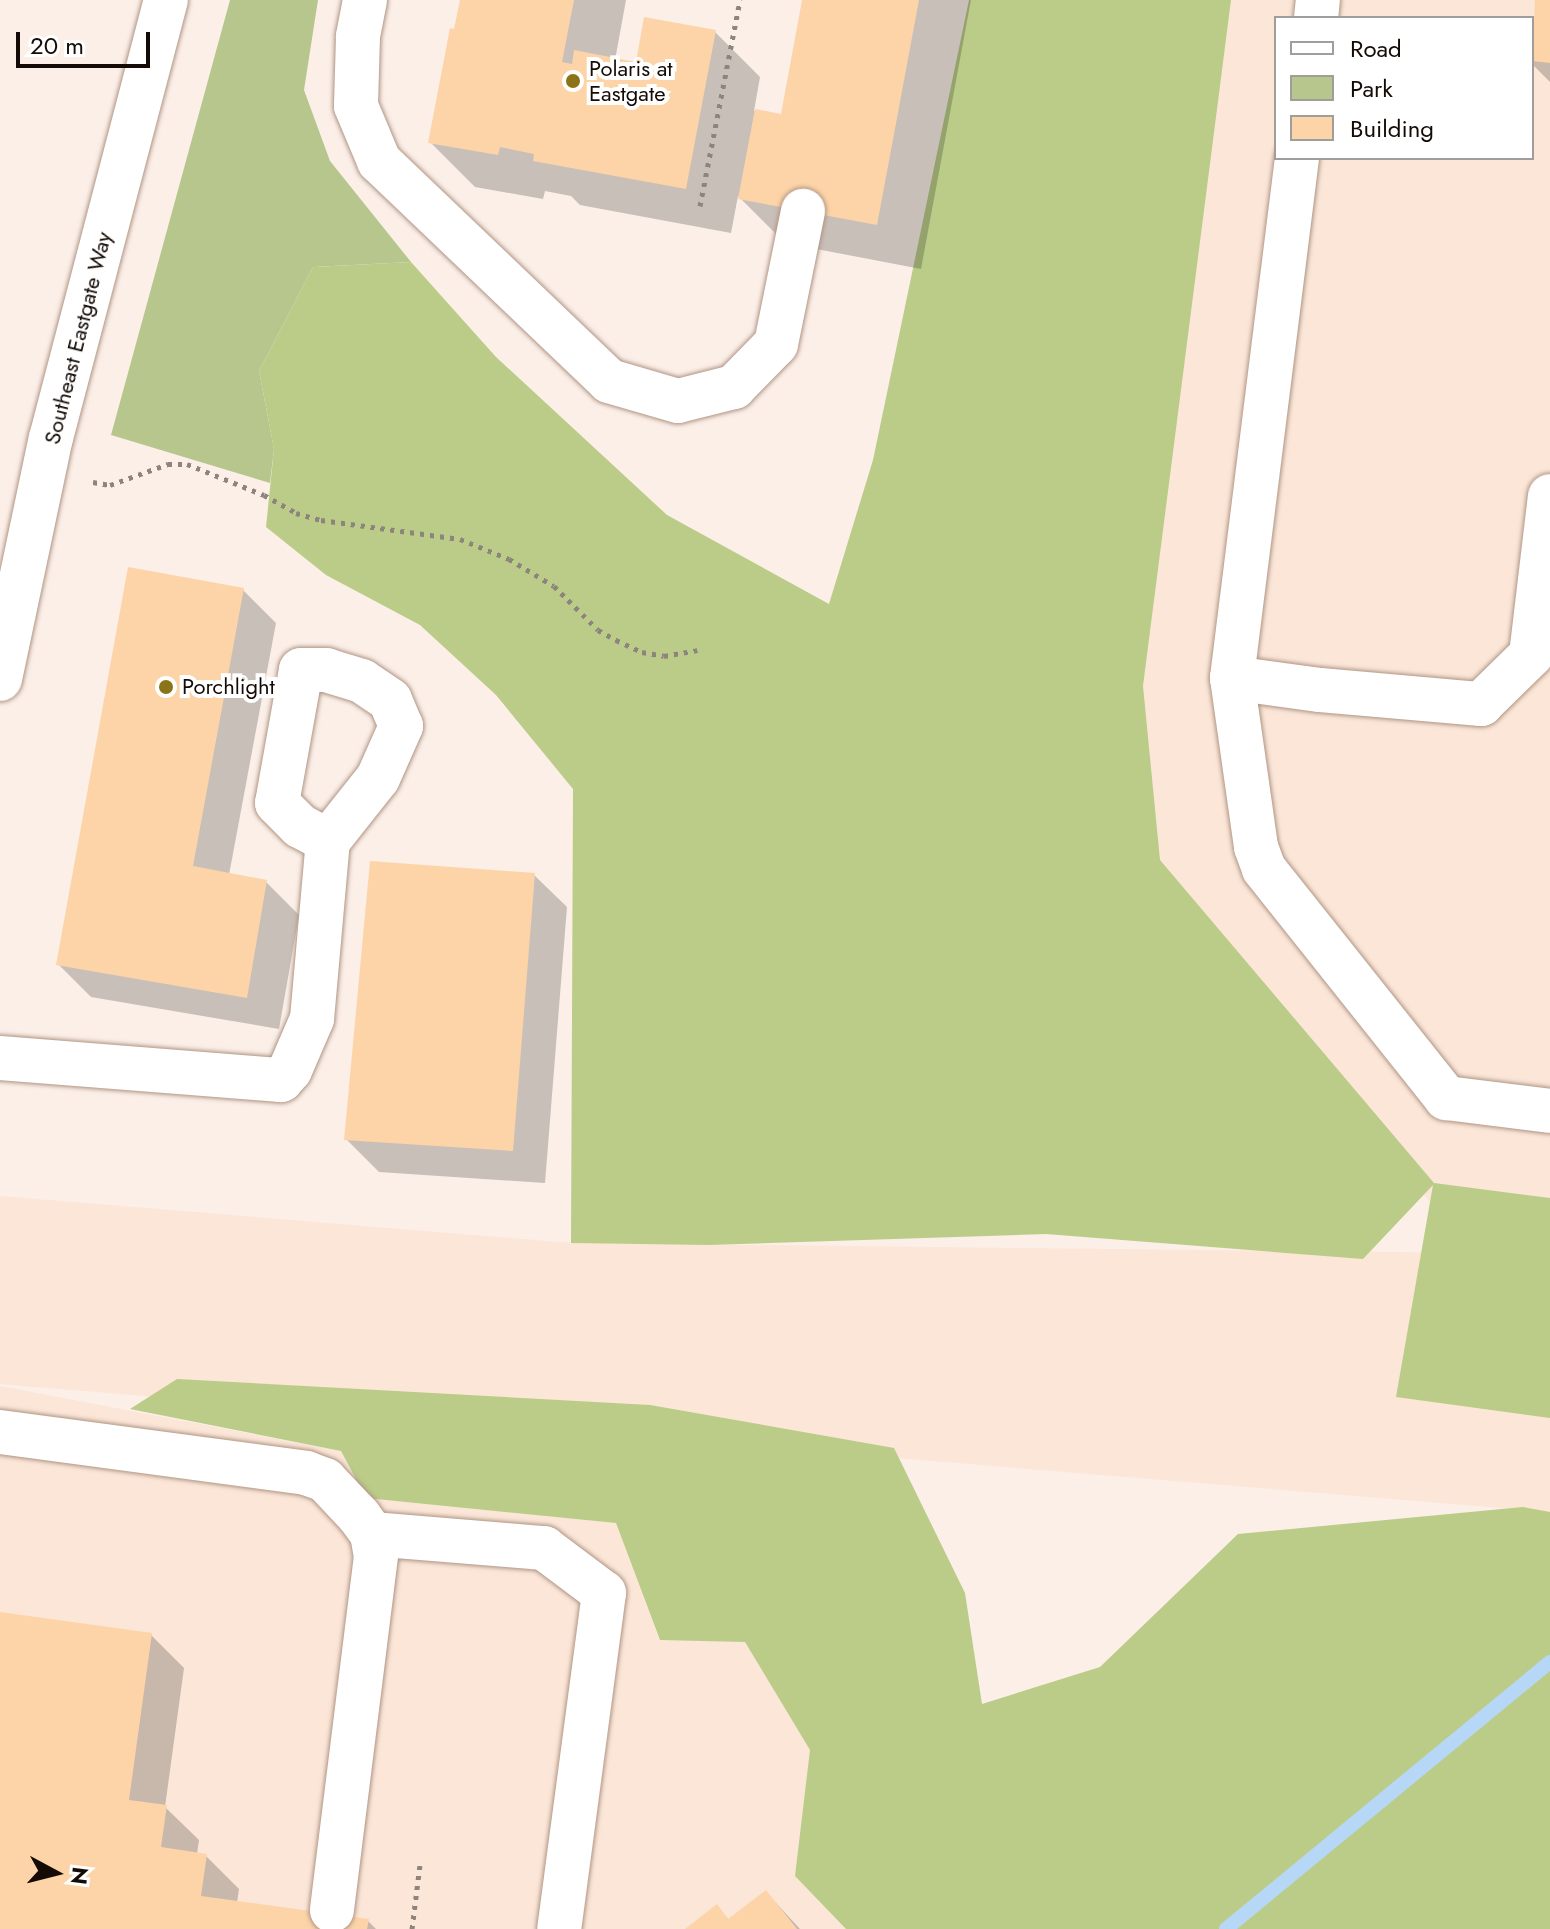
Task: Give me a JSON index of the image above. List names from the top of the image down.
{
  "streets": {
    "main road": ["Southeast Eastgate Way"]
  },
  "places": ["Polaris at Eastgate", "Porchlight"],
  "legend": ["Road", "Park", "Building"],
  "scale_bar": "20 m",
  "north": "right"
}
